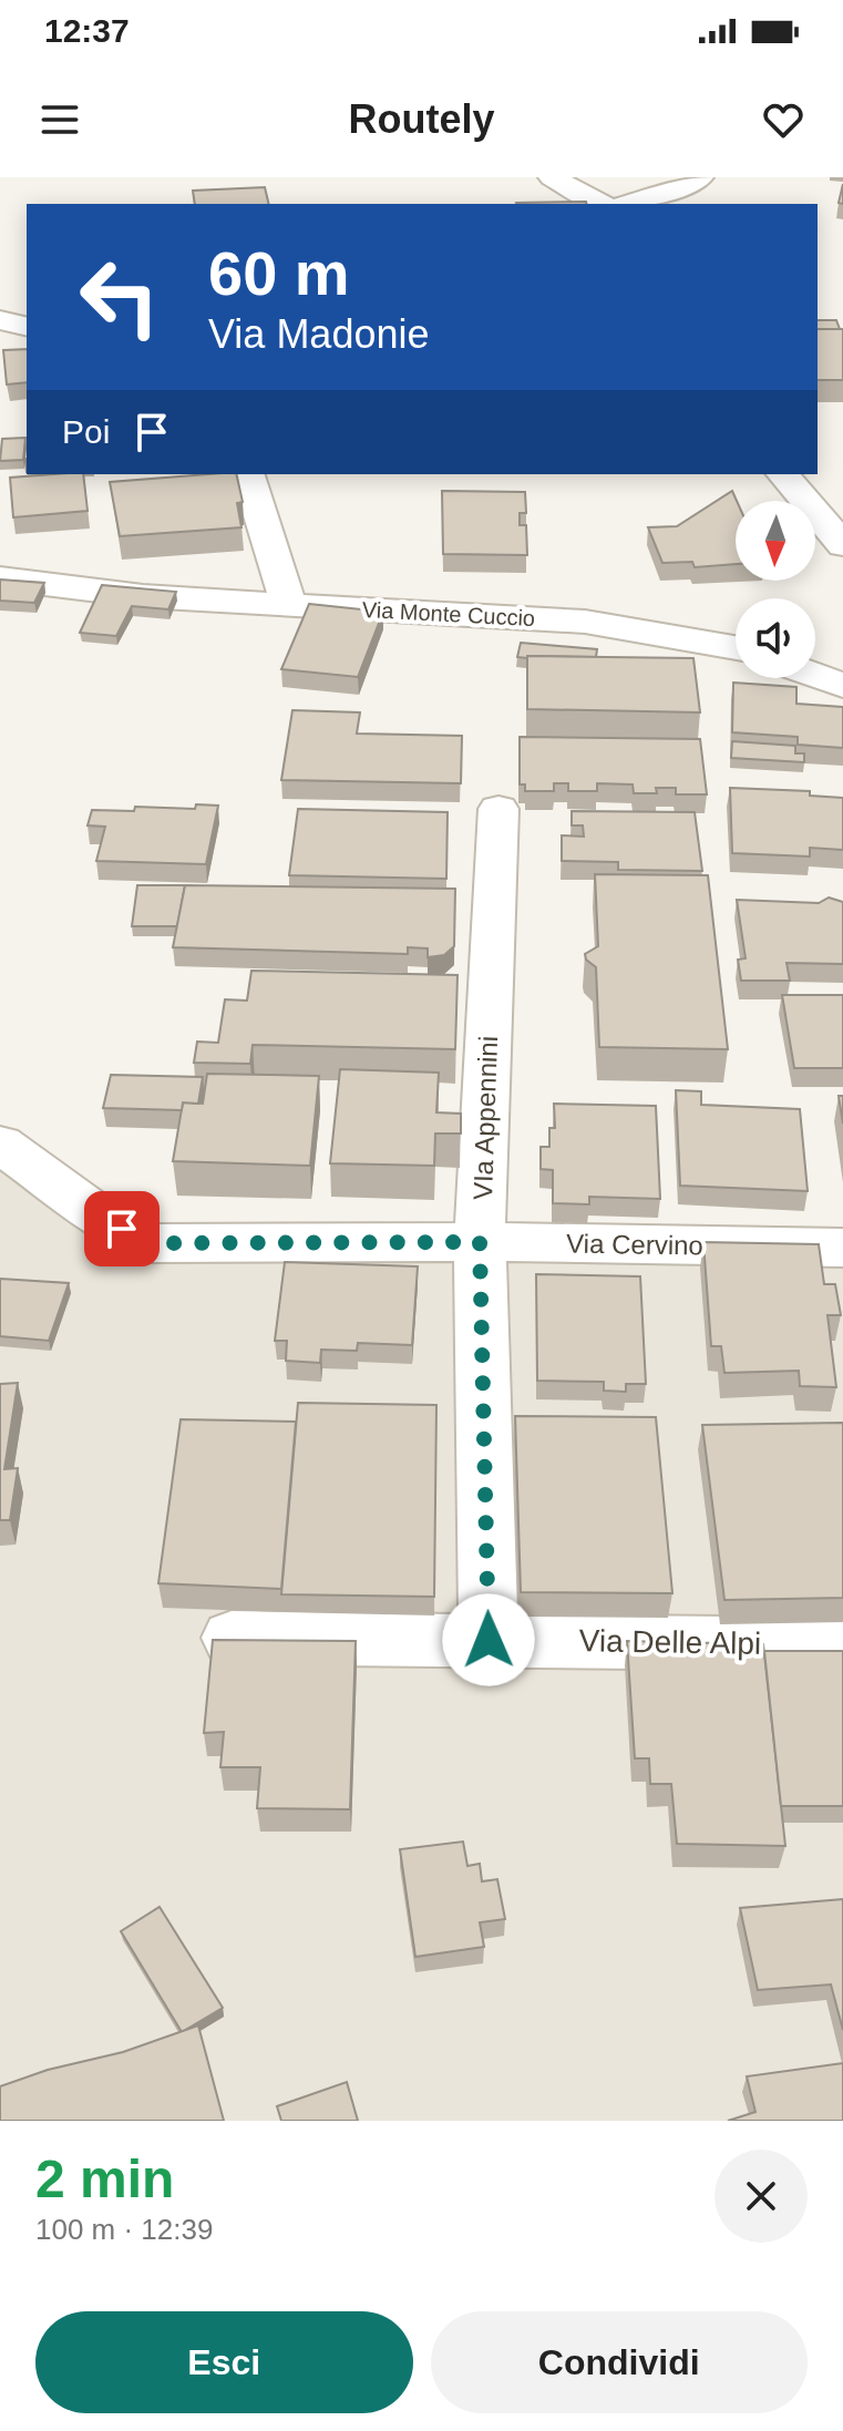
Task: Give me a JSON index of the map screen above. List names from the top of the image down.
{
  "streets": {
    "street": [
      "Via Monte Cuccio",
      "VIa Appennini",
      "Via Cervino",
      "Via Delle Alpi"
    ]
  },
  "crossings": [
    ["VIa Appennini", "Via Cervino"],
    ["VIa Appennini", "Via Delle Alpi"]
  ],
  "north": "bottom",
  "page": {
    "status": "12:37",
    "header": "Routely",
    "turn": ["60 m", "Via Madonie"],
    "then": "Poi",
    "heading": ["2 min", "100 m · 12:39"],
    "buttons": ["Esci", "Condividi"]
  }
}
